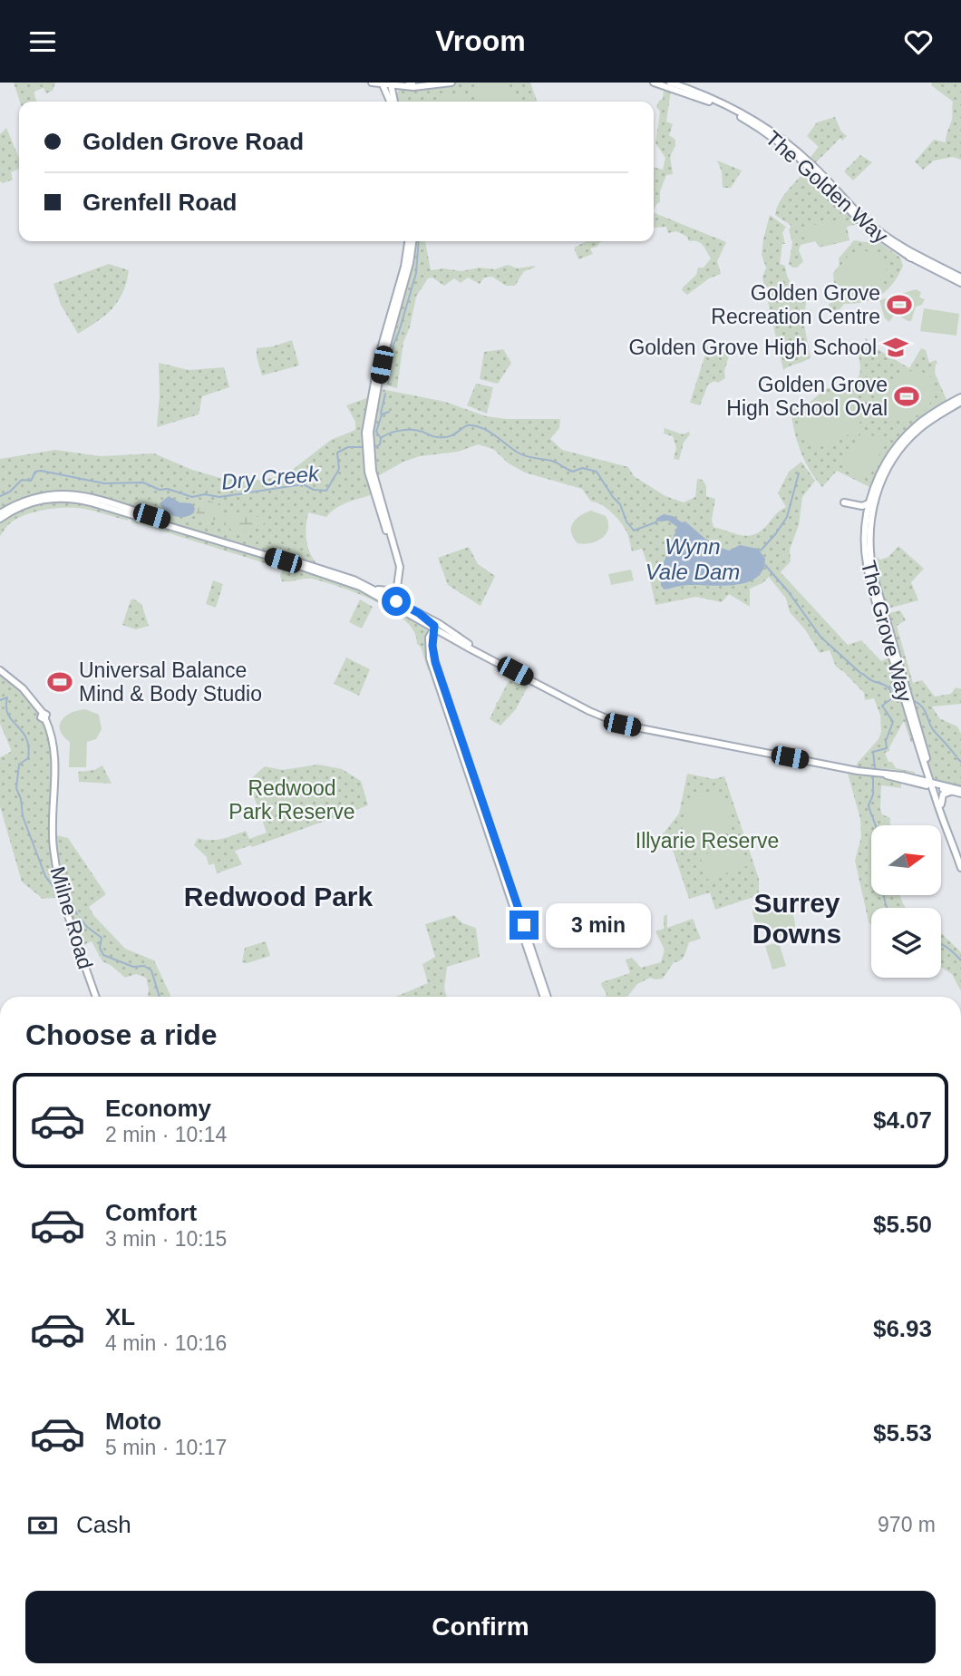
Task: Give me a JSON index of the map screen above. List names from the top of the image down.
{
  "streets": {
    "main road": ["The Golden Way", "The Grove Way", "Milne Road"]
  },
  "districts": ["Redwood Park", "Surrey Downs"],
  "water": ["Dry Creek", "Wynn Vale Dam"],
  "parks": ["Redwood Park Reserve", "Illyarie Reserve"],
  "places": {
    "sports": ["Golden Grove Recreation Centre", "Golden Grove High School Oval", "Universal Balance Mind & Body Studio"],
    "school or university": ["Golden Grove High School"]
  },
  "north": "right",
  "page": {
    "header": "Vroom",
    "banner": ["Golden Grove Road", "Grenfell Road"],
    "bubble": "3 min",
    "heading": "Choose a ride",
    "list": [
      {
        "name": "Economy",
        "note": "2 min · 10:14",
        "value": "$4.07"
      },
      {
        "name": "Comfort",
        "note": "3 min · 10:15",
        "value": "$5.50"
      },
      {
        "name": "XL",
        "note": "4 min · 10:16",
        "value": "$6.93"
      },
      {
        "name": "Moto",
        "note": "5 min · 10:17",
        "value": "$5.53"
      }
    ],
    "pay": ["Cash", "970 m"],
    "buttons": "Confirm"
  }
}
